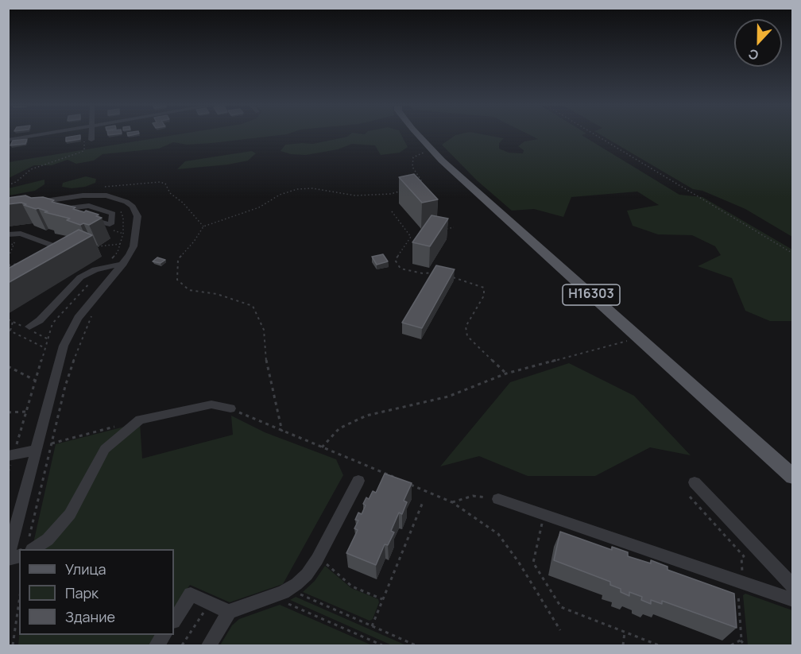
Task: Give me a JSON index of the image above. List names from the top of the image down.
{
  "streets": {
    "main road": ["Н16303"]
  },
  "legend": ["Улица", "Парк", "Здание"],
  "north": "bottom"
}
